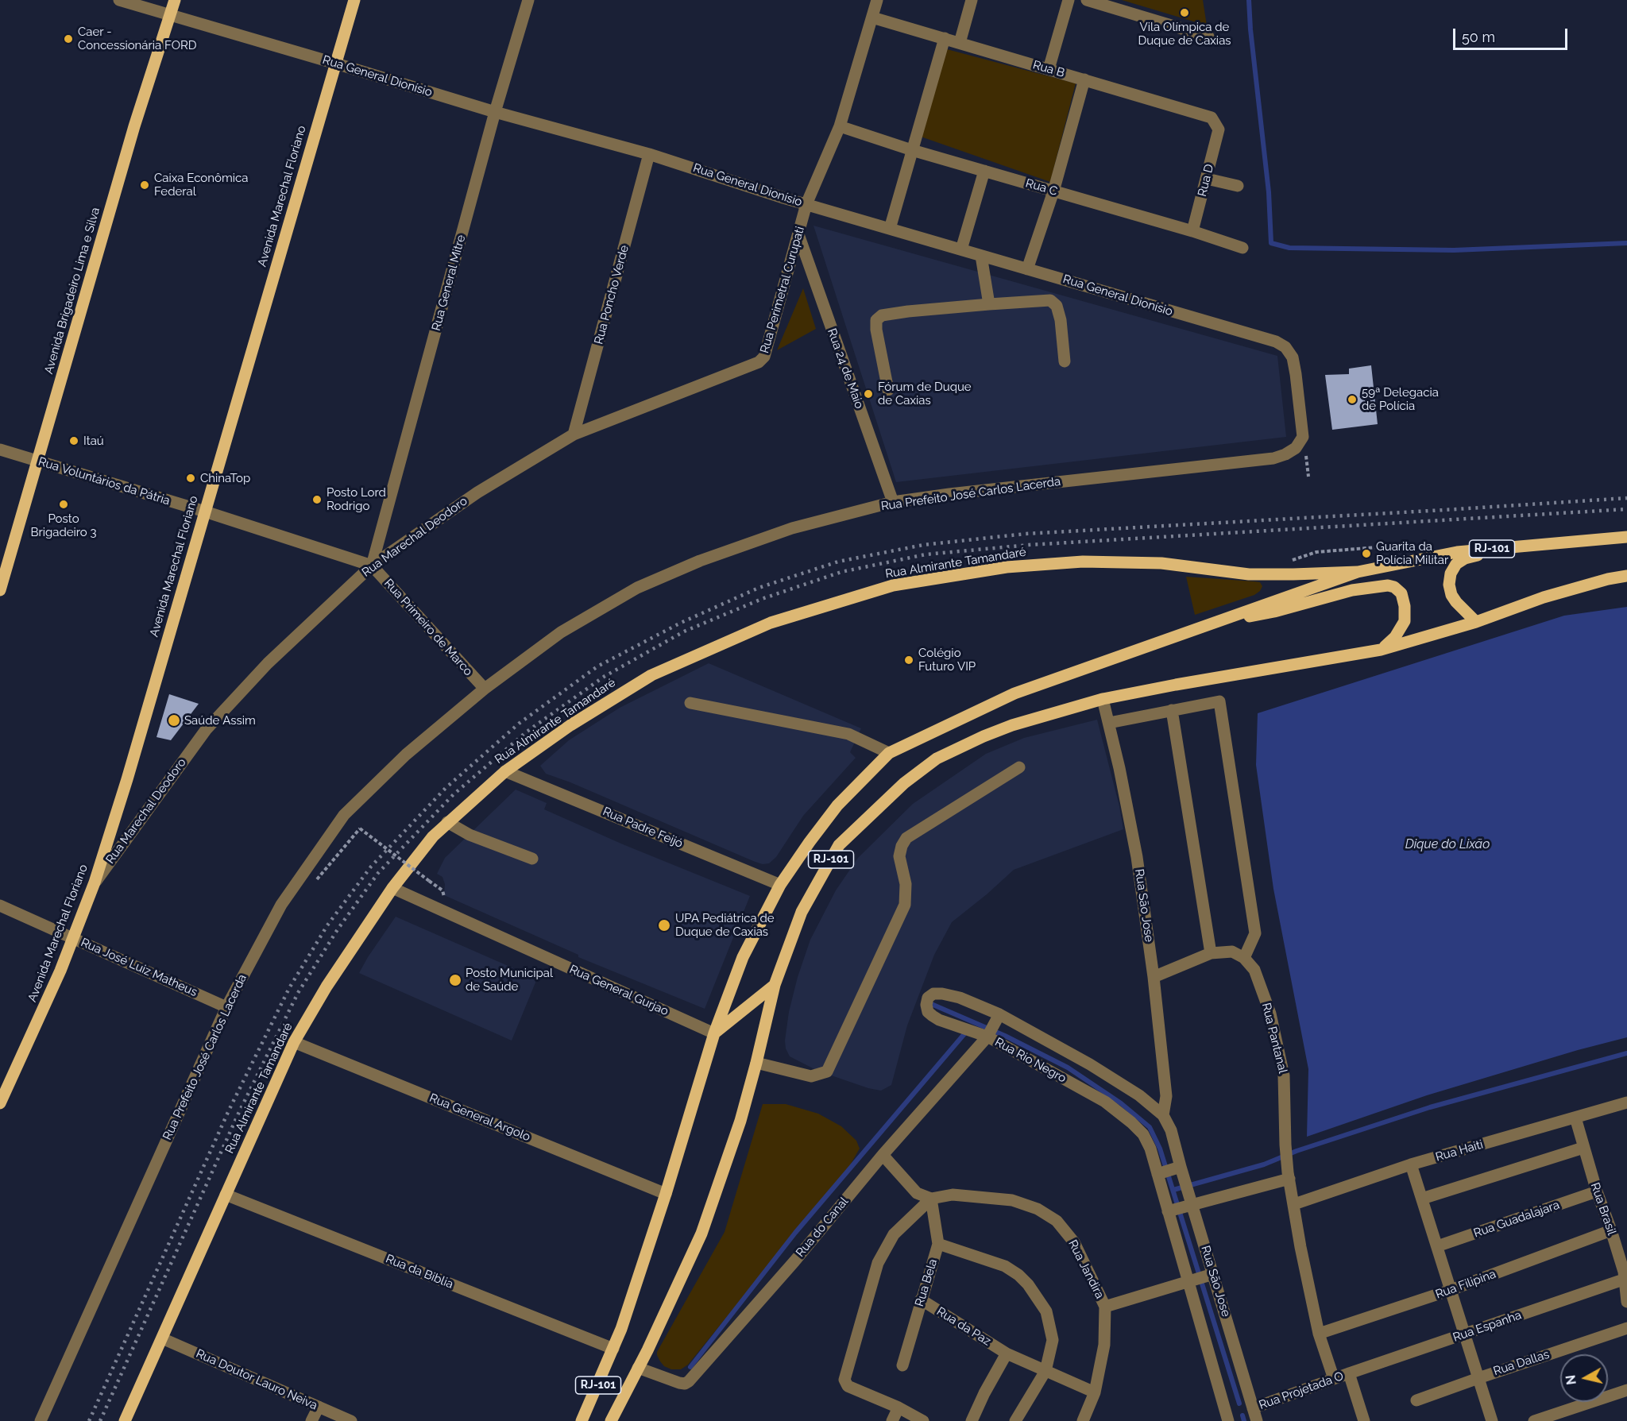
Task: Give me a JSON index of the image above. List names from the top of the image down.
{
  "streets": {
    "main road": [
      "Avenida Marechal Floriano",
      "Avenida Brigadeiro Lima e Silva",
      "RJ-101",
      "Rua Almirante Tamandaré"
    ],
    "street": [
      "Rua B",
      "Rua General Dionísio",
      "Rua D",
      "Rua C",
      "Rua General Mitre",
      "Rua Perimetral Curupati",
      "Rua Poncho Verde",
      "Rua 24 de Maio",
      "Rua Voluntários da Pátria",
      "Rua Prefeito José Carlos Lacerda",
      "Rua Marechal Deodoro",
      "Rua Primeiro de Marco",
      "Rua Padre Feijó",
      "Rua Sāo Jose",
      "Rua José Luiz Matheus",
      "Rua General Gurjao",
      "Rua Pantanal",
      "Rua Rio Negro",
      "Rua General Argolo",
      "Rua Haiti",
      "Rua Brasil",
      "Rua Guadalajara",
      "Rua do Canal",
      "Rua Jandira",
      "Rua da Biblia",
      "Rua Bela",
      "Rua Filipina",
      "Rua da Paz",
      "Rua Espanha",
      "Rua Dallas",
      "Rua Doutor Lauro Neiva",
      "Rua Projetada O"
    ]
  },
  "crossings": [
    ["Rua B", "Rua D"],
    ["Rua B", "Rua Perimetral Curupati"],
    ["Rua General Dionísio", "Avenida Marechal Floriano"],
    ["Rua General Dionísio", "Rua General Mitre"],
    ["Rua General Dionísio", "Rua Perimetral Curupati"],
    ["Rua General Dionísio", "Avenida Brigadeiro Lima e Silva"],
    ["Rua General Dionísio", "Rua Poncho Verde"],
    ["Rua General Dionísio", "Rua Prefeito José Carlos Lacerda"],
    ["Rua D", "Rua C"],
    ["Rua C", "Rua Perimetral Curupati"],
    ["Avenida Marechal Floriano", "Rua Voluntários da Pátria"],
    ["Avenida Marechal Floriano", "Rua Marechal Deodoro"],
    ["Avenida Marechal Floriano", "Rua José Luiz Matheus"],
    ["Rua General Mitre", "Rua Voluntários da Pátria"],
    ["Rua General Mitre", "Rua Marechal Deodoro"],
    ["Rua General Mitre", "Rua Primeiro de Marco"],
    ["Rua Perimetral Curupati", "Rua 24 de Maio"],
    ["Rua Perimetral Curupati", "Rua Marechal Deodoro"],
    ["Avenida Brigadeiro Lima e Silva", "Rua Voluntários da Pátria"],
    ["Rua Poncho Verde", "Rua Marechal Deodoro"],
    ["Rua 24 de Maio", "Rua Prefeito José Carlos Lacerda"],
    ["Rua Voluntários da Pátria", "Rua Marechal Deodoro"],
    ["Rua Voluntários da Pátria", "Rua Primeiro de Marco"],
    ["Rua Prefeito José Carlos Lacerda", "Rua Primeiro de Marco"],
    ["Rua Prefeito José Carlos Lacerda", "Rua José Luiz Matheus"],
    ["Rua Marechal Deodoro", "Rua Primeiro de Marco"],
    ["RJ-101", "Rua Almirante Tamandaré"],
    ["RJ-101", "Rua Padre Feijó"],
    ["RJ-101", "Rua Sāo Jose"],
    ["RJ-101", "Rua General Gurjao"],
    ["RJ-101", "Rua General Argolo"],
    ["RJ-101", "Rua do Canal"],
    ["RJ-101", "Rua da Biblia"],
    ["Rua Almirante Tamandaré", "Rua Padre Feijó"],
    ["Rua Almirante Tamandaré", "Rua General Gurjao"],
    ["Rua Almirante Tamandaré", "Rua General Argolo"],
    ["Rua Almirante Tamandaré", "Rua da Biblia"],
    ["Rua Almirante Tamandaré", "Rua Doutor Lauro Neiva"],
    ["Rua Sāo Jose", "Rua Rio Negro"],
    ["Rua Sāo Jose", "Rua do Canal"],
    ["Rua Sāo Jose", "Rua Projetada O"],
    ["Rua Pantanal", "Rua Haiti"],
    ["Rua Pantanal", "Rua Filipina"],
    ["Rua Pantanal", "Rua Projetada O"],
    ["Rua Rio Negro", "Rua do Canal"],
    ["Rua Haiti", "Rua Brasil"],
    ["Rua Brasil", "Rua Guadalajara"],
    ["Rua Brasil", "Rua Filipina"],
    ["Rua Brasil", "Rua Espanha"],
    ["Rua Jandira", "Rua Bela"],
    ["Rua Jandira", "Rua da Paz"],
    ["Rua Bela", "Rua da Paz"],
    ["Rua Espanha", "Rua Projetada O"]
  ],
  "water": ["Dique do Lixão"],
  "places": [
    "Vila Olímpica de Duque de Caxias",
    "Caer - Concessionária FORD",
    "Caixa Econômica Federal",
    "Fórum de Duque de Caxias",
    "59ª Delegacia de Polícia",
    "Itaú",
    "ChinaTop",
    "Posto Lord Rodrigo",
    "Posto Brigadeiro 3",
    "Guarita da Polícia Militar",
    "Colégio Futuro VIP",
    "Saúde Assim",
    "UPA Pediátrica de Duque de Caxias",
    "Posto Municipal de Saúde"
  ],
  "scale_bar": "50 m",
  "north": "left"
}
